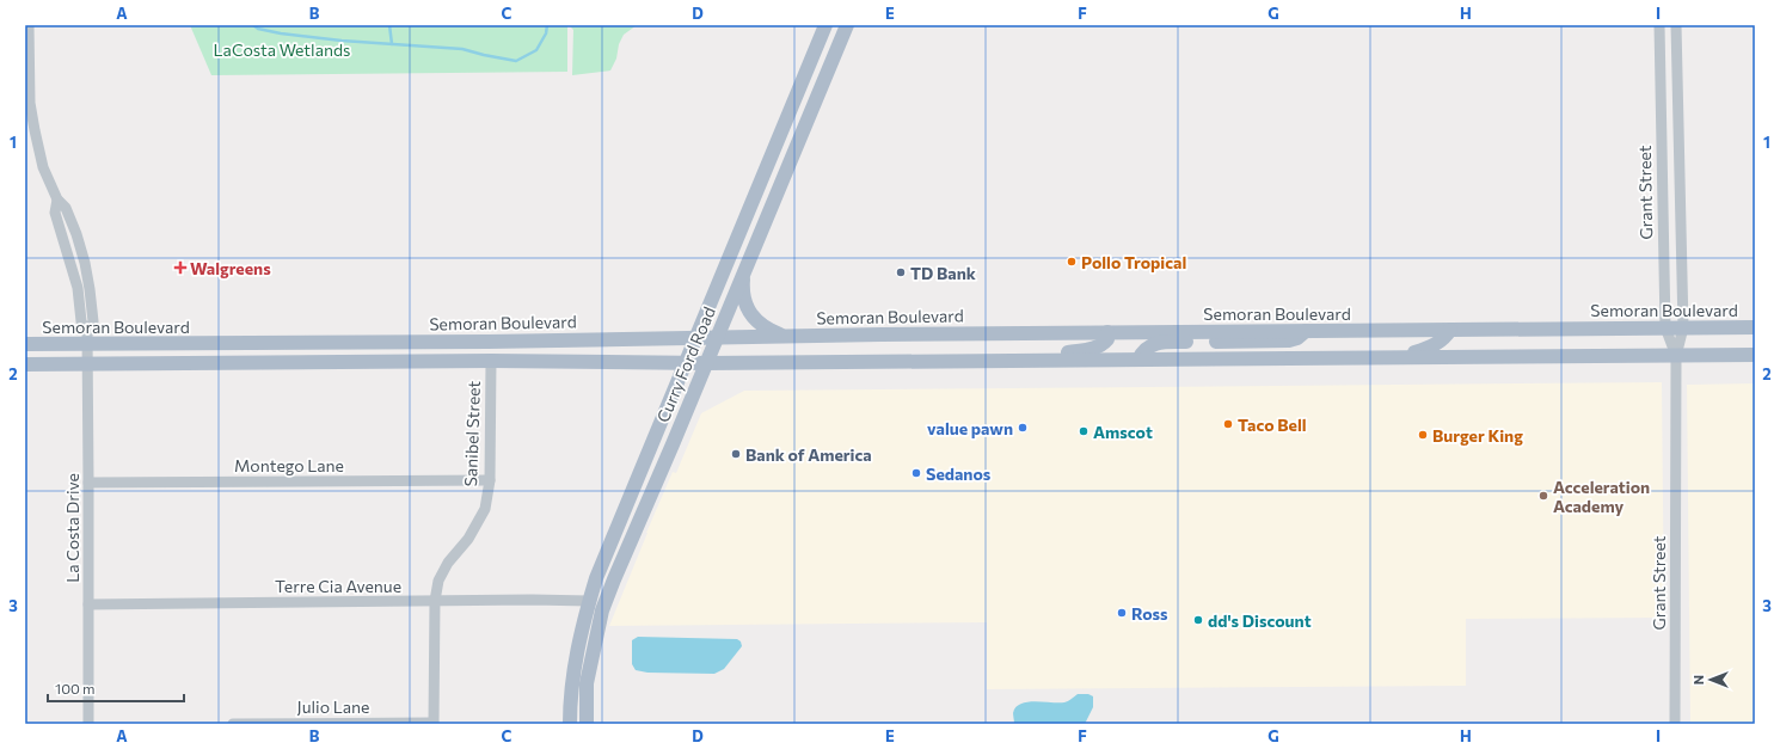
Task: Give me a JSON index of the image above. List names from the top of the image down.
{
  "streets": {
    "main road": ["Semoran Boulevard", "Curry Ford Road"],
    "street": [
      "Grant Street",
      "Sanibel Street",
      "Montego Lane",
      "La Costa Drive",
      "Terre Cia Avenue",
      "Julio Lane"
    ]
  },
  "crossings": [
    ["Grant Street", "Semoran Boulevard"],
    ["Semoran Boulevard", "Curry Ford Road"],
    ["Semoran Boulevard", "La Costa Drive"],
    ["Curry Ford Road", "Terre Cia Avenue"],
    ["Sanibel Street", "Montego Lane"],
    ["Sanibel Street", "Terre Cia Avenue"],
    ["Sanibel Street", "Julio Lane"],
    ["Montego Lane", "La Costa Drive"],
    ["La Costa Drive", "Terre Cia Avenue"]
  ],
  "parks": ["LaCosta Wetlands"],
  "places": {
    "other": [
      "Pollo Tropical",
      "TD Bank",
      "Taco Bell",
      "value pawn",
      "Amscot",
      "Burger King",
      "Bank of America",
      "Sedanos",
      "Acceleration Academy",
      "Ross",
      "dd's Discount"
    ],
    "health": ["Walgreens"]
  },
  "scale_bar": "100 m",
  "north": "left",
  "grid": {
    "columns": [
      "A",
      "B",
      "C",
      "D",
      "E",
      "F",
      "G",
      "H",
      "I"
    ],
    "rows": ["1", "2", "3"]
  }
}
